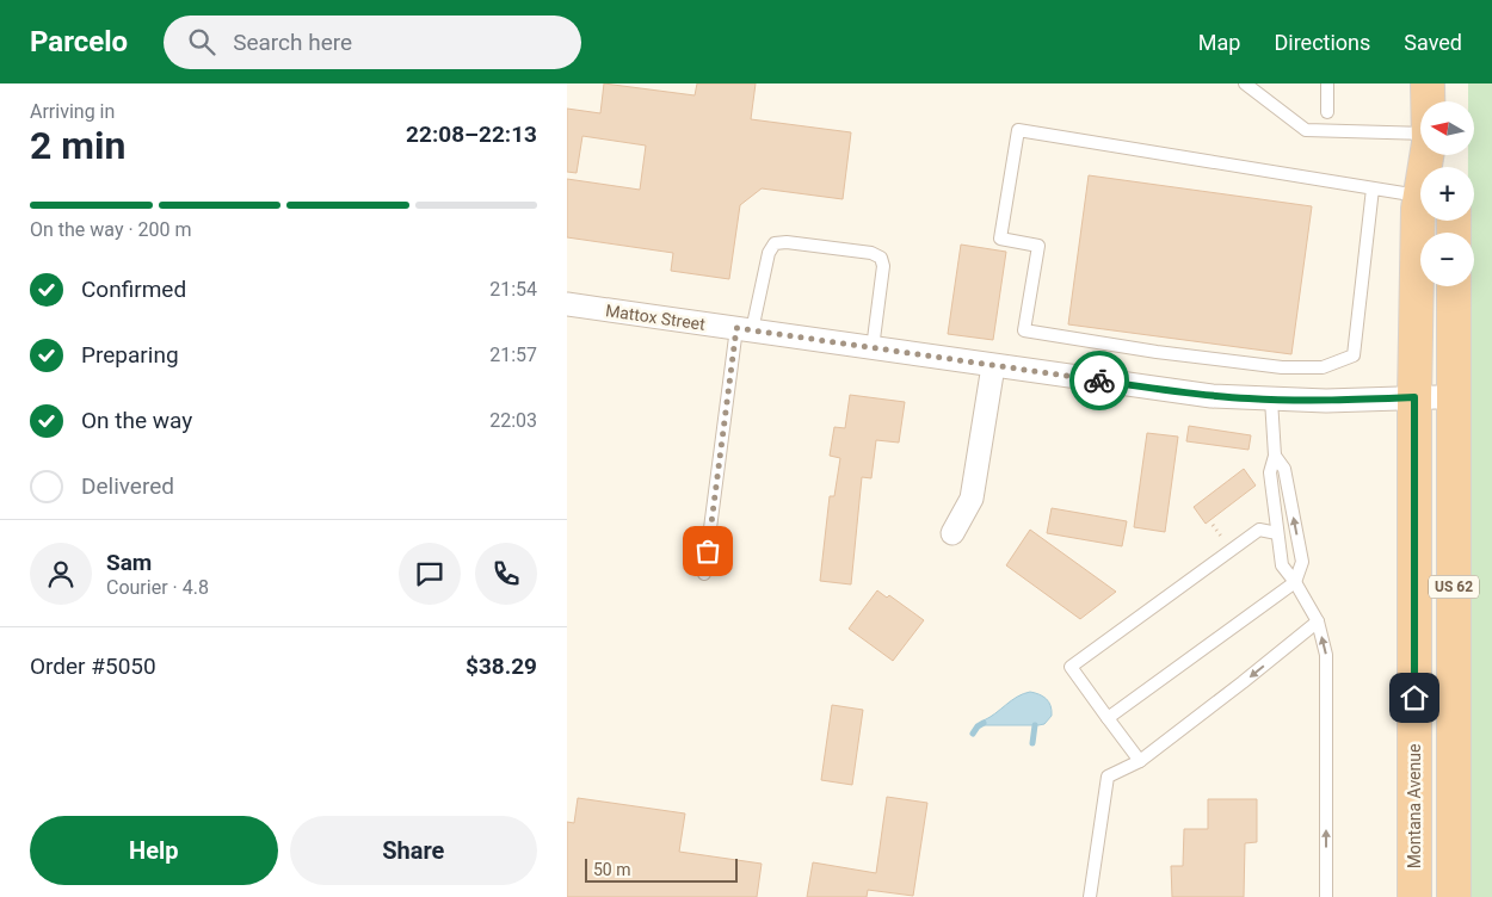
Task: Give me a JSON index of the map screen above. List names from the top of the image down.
{
  "streets": {
    "highway": ["US 62", "Montana Avenue"],
    "street": ["Mattox Street"]
  },
  "crossings": [
    ["Mattox Street", "Montana Avenue"]
  ],
  "scale_bar": "50 m",
  "north": "left",
  "page": {
    "header": "Parcelo",
    "search": "Search here",
    "nav": ["Map", "Directions", "Saved"],
    "heading": ["2 min", "Arriving in", "22:08–22:13"],
    "panel": [
      "Sam",
      "Courier · 4.8",
      "Order #5050",
      "$38.29"
    ],
    "map_buttons": ["+", "−"],
    "bar": "On the way · 200 m",
    "list": [
      ["Confirmed", "21:54"],
      ["Preparing", "21:57"],
      ["On the way", "22:03"],
      "Delivered"
    ],
    "buttons": ["Help", "Share"],
    "scale": "50 m"
  }
}
